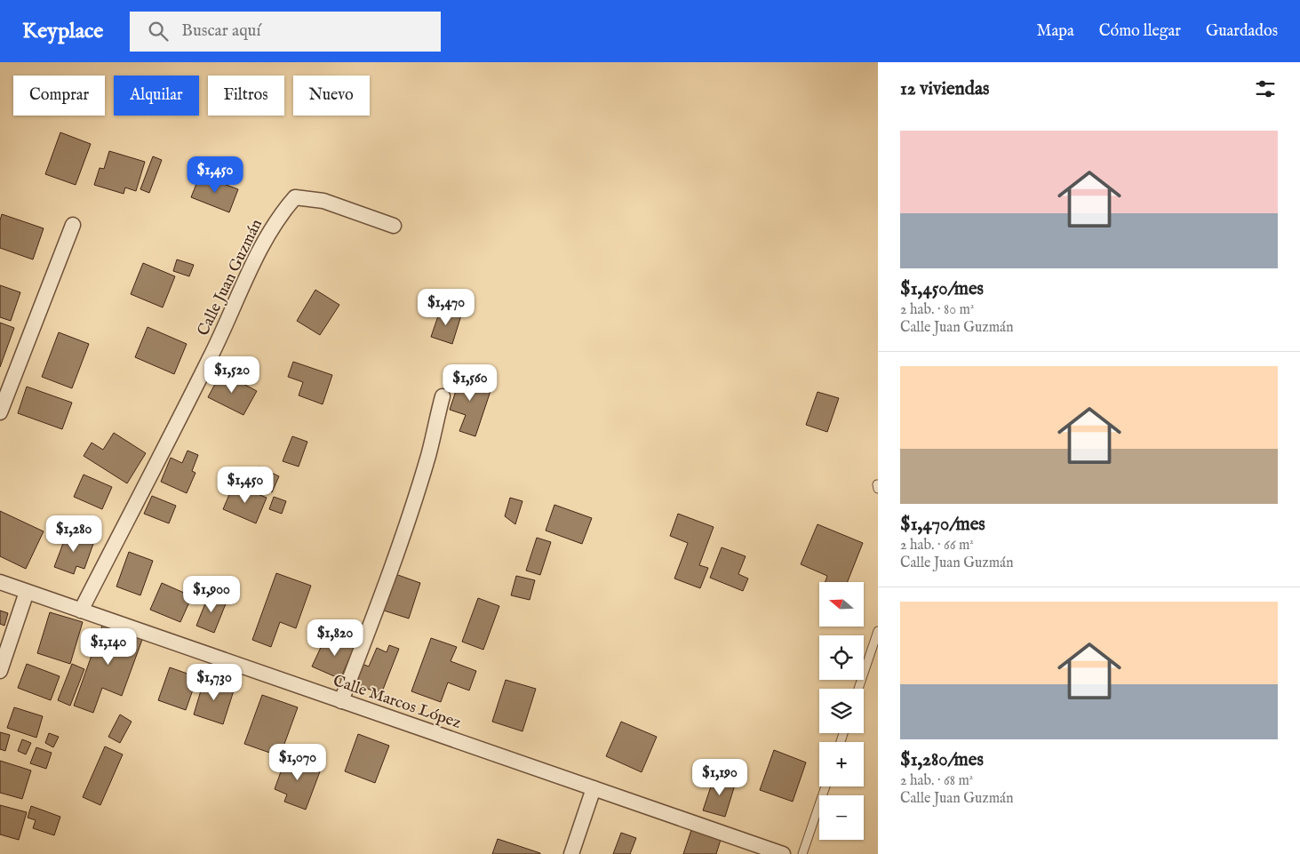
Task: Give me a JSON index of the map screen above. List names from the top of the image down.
{
  "streets": {
    "street": ["Calle Juan Guzmán", "Calle Marcos López"]
  },
  "crossings": [
    ["Calle Juan Guzmán", "Calle Marcos López"]
  ],
  "north": "left",
  "page": {
    "header": "Keyplace",
    "search": "Buscar aquí",
    "nav": ["Mapa", "Cómo llegar", "Guardados"],
    "heading": "12 viviendas",
    "chip": [
      "Comprar",
      "Alquilar",
      "Filtros",
      "Nuevo"
    ],
    "list": [
      {
        "name": "$1,450/mes",
        "note": "2 hab. · 80 m² · Calle Juan Guzmán"
      },
      {
        "name": "$1,470/mes",
        "note": "2 hab. · 66 m² · Calle Juan Guzmán"
      },
      {
        "name": "$1,280/mes",
        "note": "2 hab. · 68 m² · Calle Juan Guzmán"
      }
    ],
    "price": [
      "$1,450",
      "$1,470",
      "$1,520",
      "$1,560",
      "$1,450",
      "$1,280",
      "$1,900",
      "$1,820",
      "$1,140",
      "$1,730",
      "$1,070",
      "$1,190"
    ],
    "map_buttons": ["+", "−"]
  }
}
